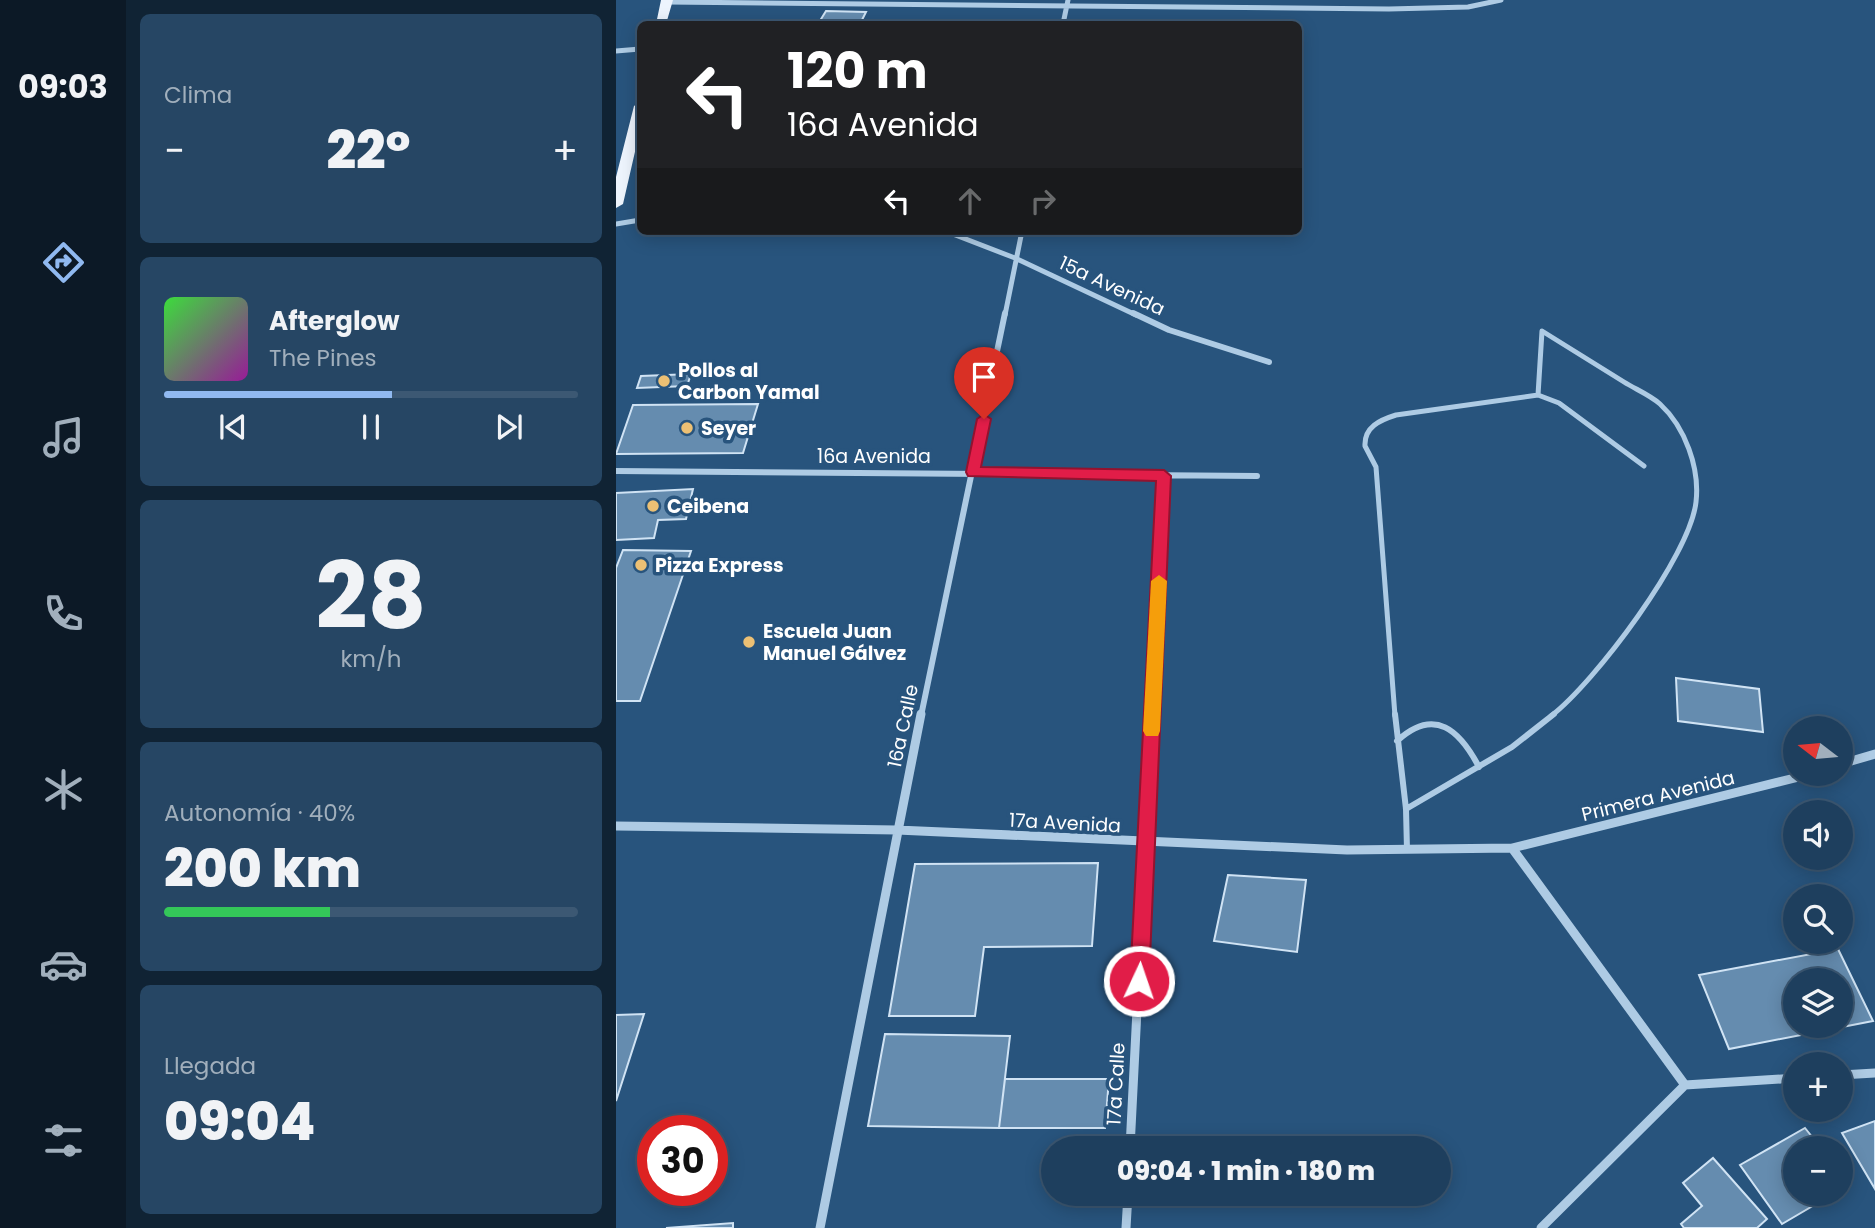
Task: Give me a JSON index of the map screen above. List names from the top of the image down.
{
  "streets": {
    "street": [
      "15a Avenida",
      "16a Avenida",
      "16a Calle",
      "Primera Avenida",
      "17a Avenida",
      "17a Calle"
    ]
  },
  "crossings": [
    ["15a Avenida", "16a Calle"],
    ["16a Avenida", "16a Calle"],
    ["16a Avenida", "17a Calle"],
    ["16a Calle", "17a Avenida"],
    ["Primera Avenida", "17a Avenida"],
    ["17a Avenida", "17a Calle"]
  ],
  "places": [
    "Pollos al Carbon Yamal",
    "Seyer",
    "Ceibena",
    "Pizza Express",
    "Escuela Juan Manuel Gálvez"
  ],
  "north": "left",
  "page": {
    "tabs": "09:03",
    "tile": [
      "Clima",
      ["28", "km/h"],
      ["Autonomía · 40%", "200 km"],
      ["Llegada", "09:04"]
    ],
    "turn": ["120 m", "16a Avenida"],
    "heat": ["−", "22°", "+"],
    "song": ["Afterglow", "The Pines"],
    "map_buttons": ["+", "−"],
    "limit": "30",
    "trip": "09:04 · 1 min · 180 m"
  }
}
